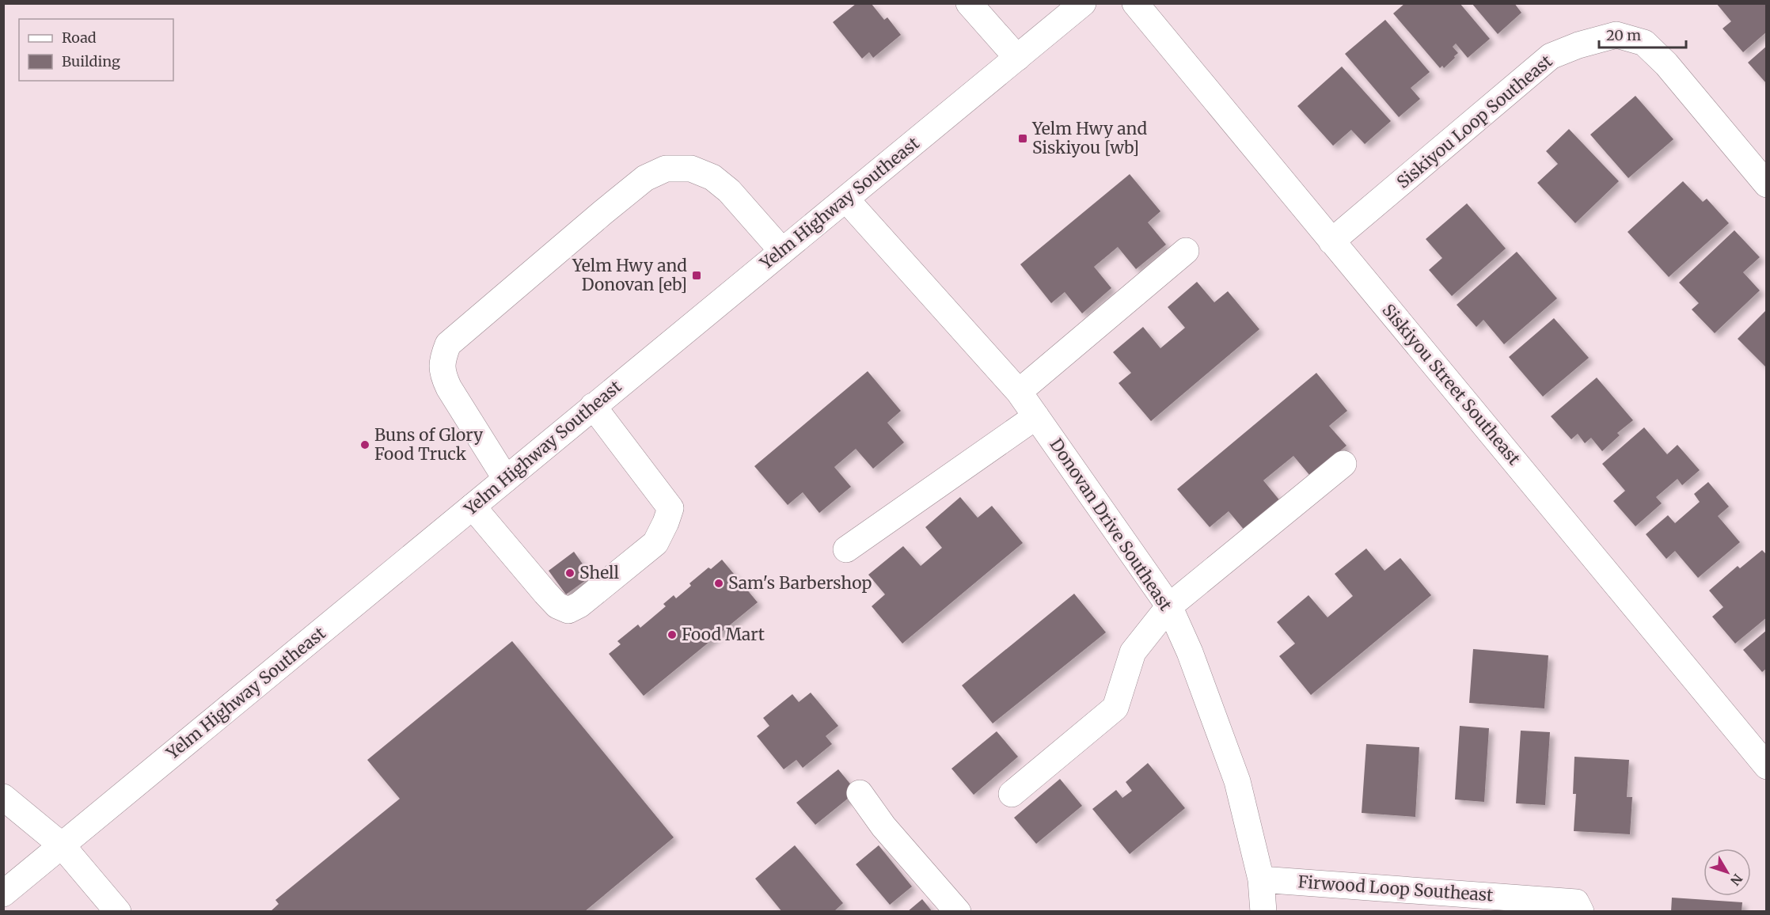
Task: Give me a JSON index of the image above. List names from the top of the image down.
{
  "streets": {
    "street": [
      "Siskiyou Loop Southeast",
      "Yelm Highway Southeast",
      "Siskiyou Street Southeast",
      "Donovan Drive Southeast",
      "Firwood Loop Southeast"
    ]
  },
  "crossings": [
    ["Siskiyou Loop Southeast", "Siskiyou Street Southeast"],
    ["Yelm Highway Southeast", "Donovan Drive Southeast"],
    ["Donovan Drive Southeast", "Firwood Loop Southeast"]
  ],
  "places": {
    "transit": ["Yelm Hwy and Siskiyou [wb]", "Yelm Hwy and Donovan [eb]"],
    "other": [
      "Buns of Glory Food Truck",
      "Shell",
      "Sam's Barbershop",
      "Food Mart"
    ]
  },
  "legend": ["Road", "Building"],
  "scale_bar": "20 m",
  "north": "bottom right"
}
